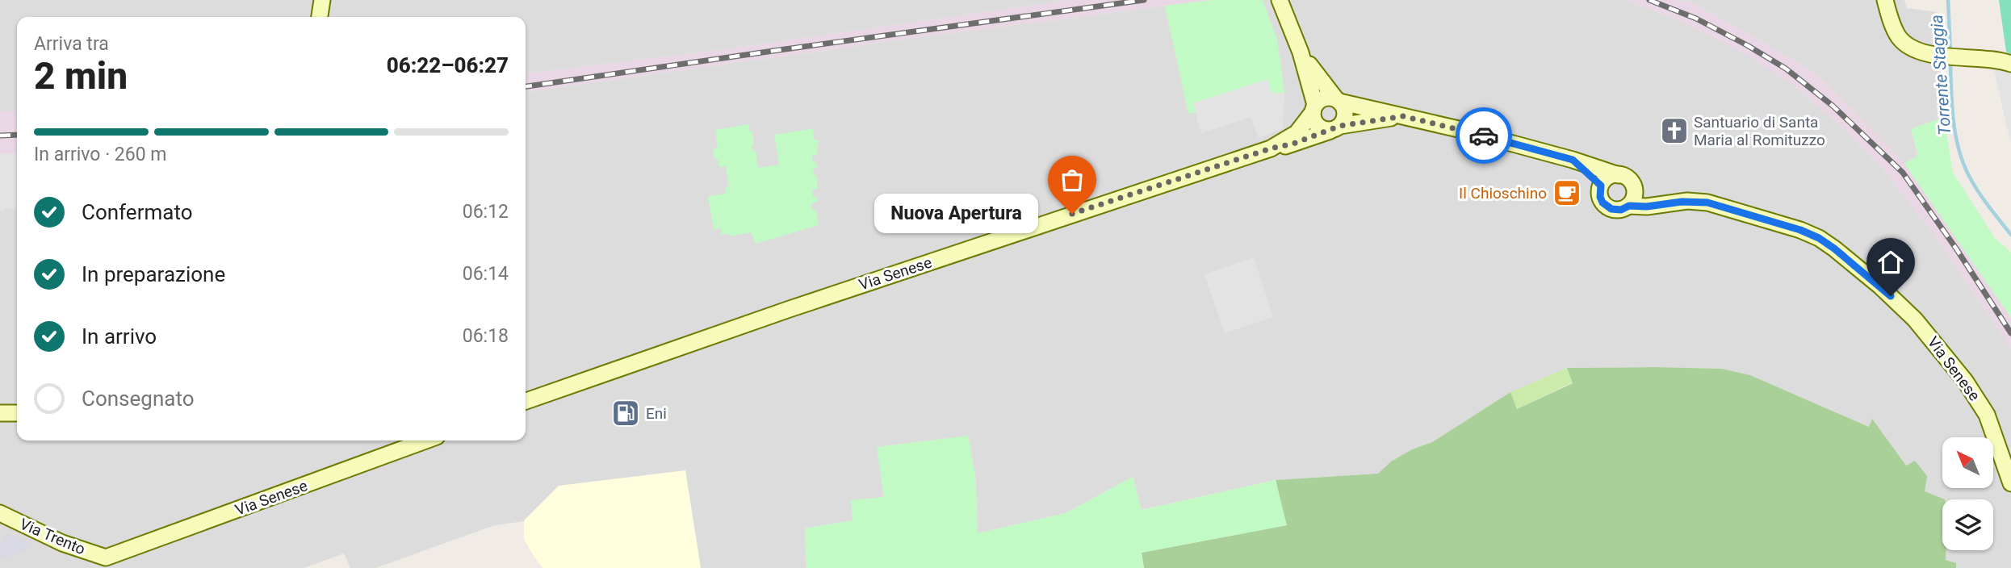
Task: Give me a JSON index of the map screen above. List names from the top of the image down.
{
  "streets": {
    "main road": ["Via Senese", "Via Trento"]
  },
  "crossings": [
    ["Via Senese", "Via Trento"]
  ],
  "water": ["Torrente Staggia"],
  "places": {
    "church": ["Santuario di Santa Maria al Romituzzo"],
    "cafe": ["Il Chioschino"],
    "other": ["Nuova Apertura"],
    "fuel station": ["Eni"]
  },
  "north": "top left",
  "page": {
    "heading": ["2 min", "Arriva tra", "06:22–06:27"],
    "bar": "In arrivo · 260 m",
    "list": [
      ["Confermato", "06:12"],
      ["In preparazione", "06:14"],
      ["In arrivo", "06:18"],
      "Consegnato"
    ],
    "bubble": "Nuova Apertura"
  }
}
